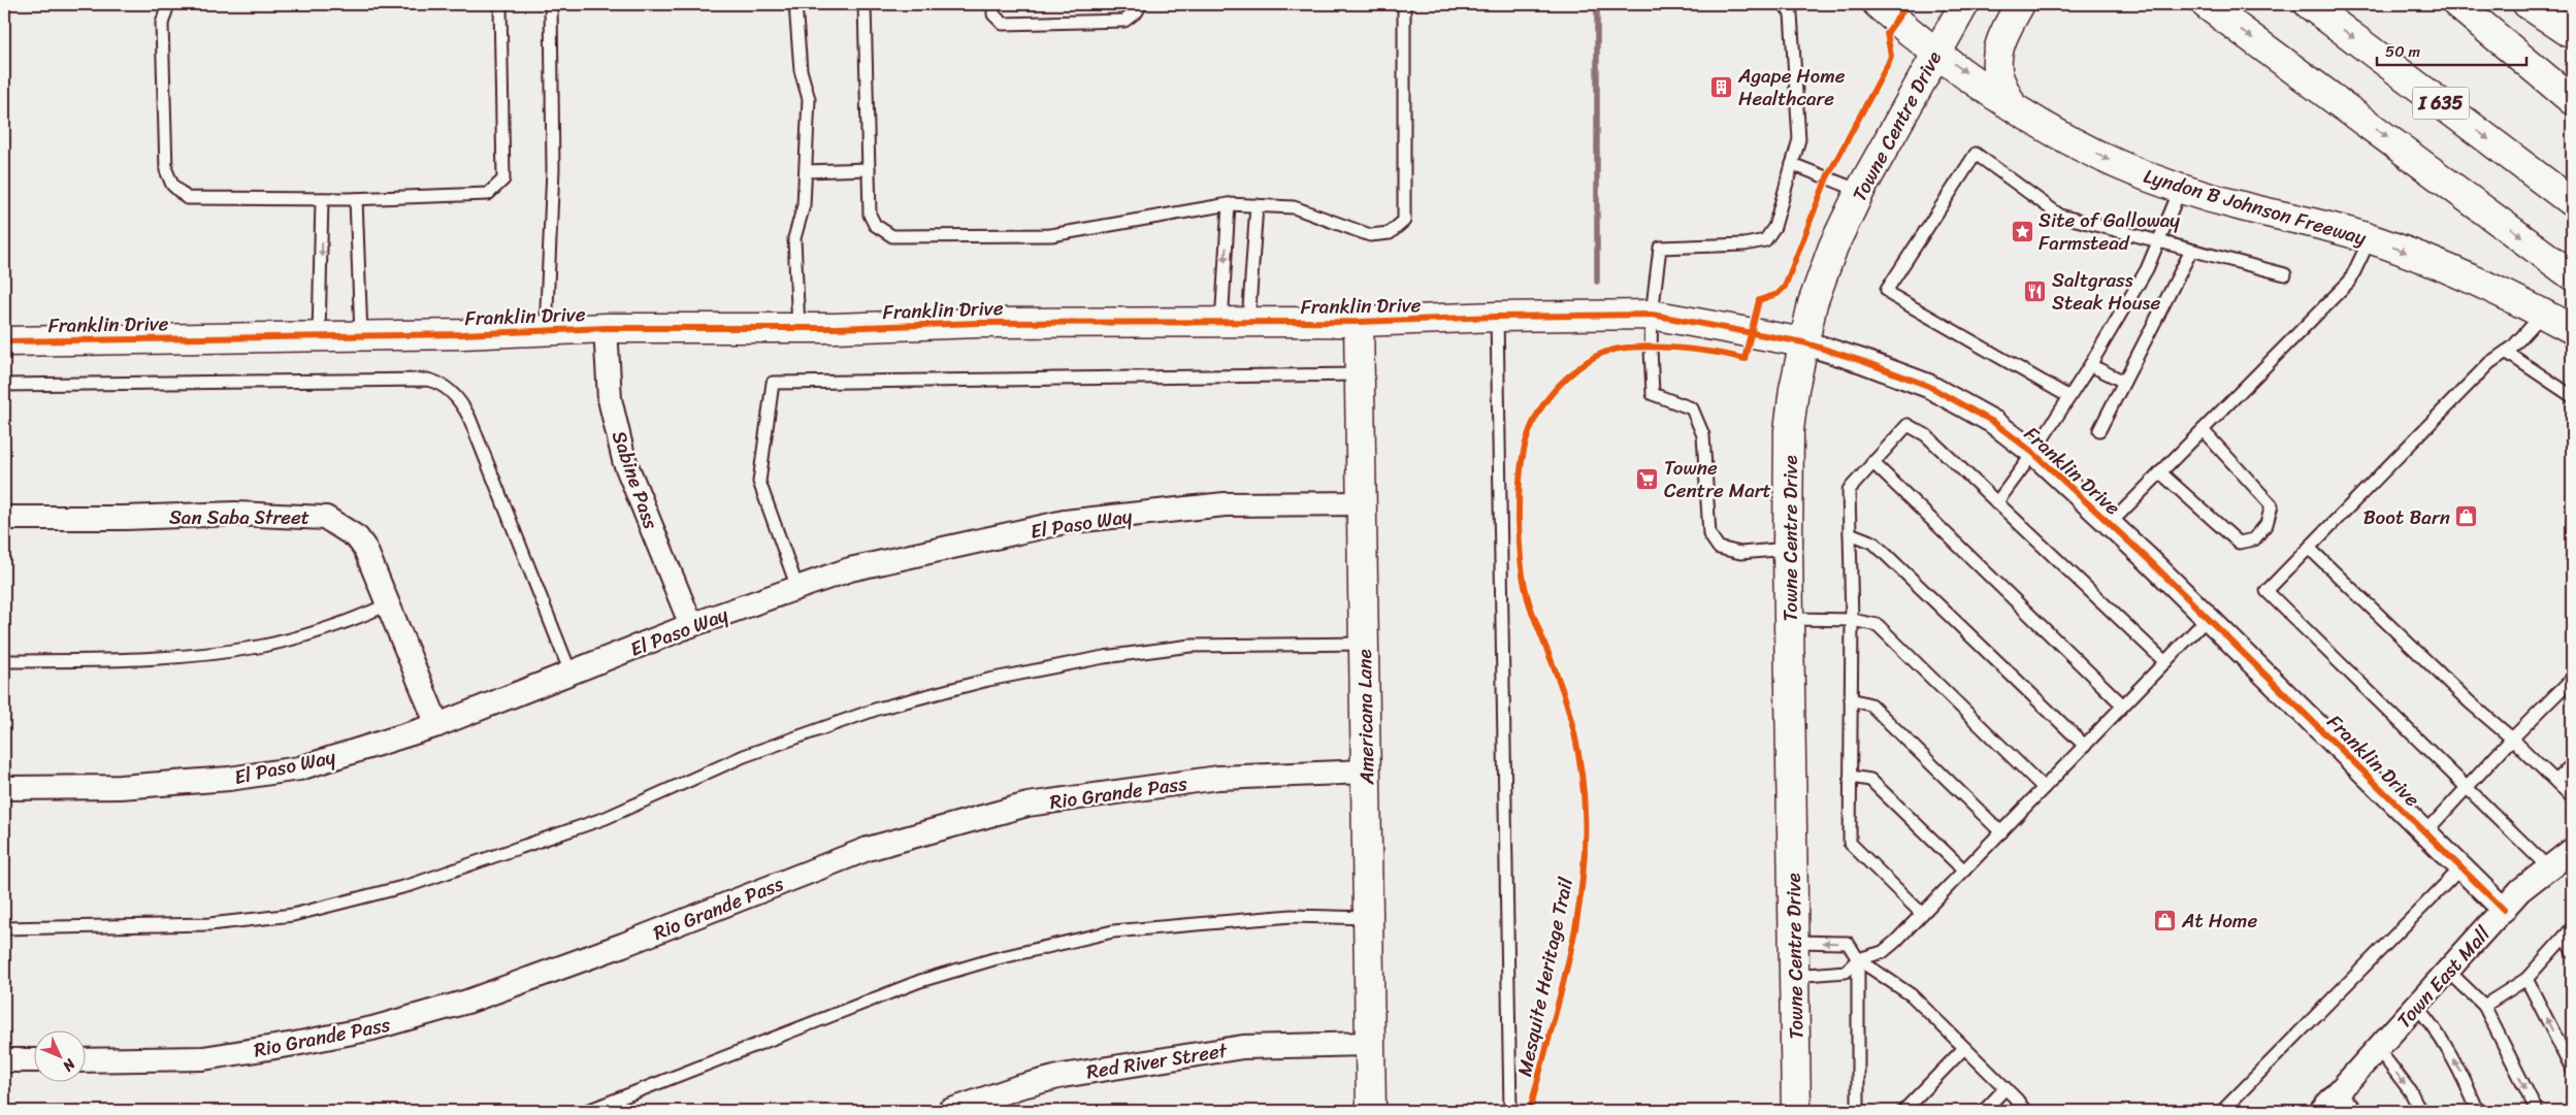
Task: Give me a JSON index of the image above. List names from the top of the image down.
{
  "streets": {
    "main road": [
      "I 635",
      "Towne Centre Drive",
      "Lyndon B Johnson Freeway",
      "Franklin Drive",
      "Americana Lane"
    ],
    "street": [
      "Sabine Pass",
      "San Saba Street",
      "El Paso Way",
      "Rio Grande Pass",
      "Town East Mall",
      "Red River Street"
    ],
    "cycle path": ["Mesquite Heritage Trail"]
  },
  "crossings": [
    ["Towne Centre Drive", "Lyndon B Johnson Freeway"],
    ["Towne Centre Drive", "Franklin Drive"],
    ["Franklin Drive", "Sabine Pass"],
    ["Franklin Drive", "Americana Lane"],
    ["Franklin Drive", "Town East Mall"],
    ["Sabine Pass", "El Paso Way"],
    ["San Saba Street", "El Paso Way"],
    ["El Paso Way", "Americana Lane"],
    ["Americana Lane", "Rio Grande Pass"],
    ["Americana Lane", "Red River Street"]
  ],
  "places": {
    "building": ["Agape Home Healthcare"],
    "place": ["Site of Galloway Farmstead"],
    "restaurant": ["Saltgrass Steak House"],
    "supermarket": ["Towne Centre Mart"],
    "shop": ["Boot Barn", "At Home"]
  },
  "scale_bar": "50 m",
  "north": "bottom right"
}
